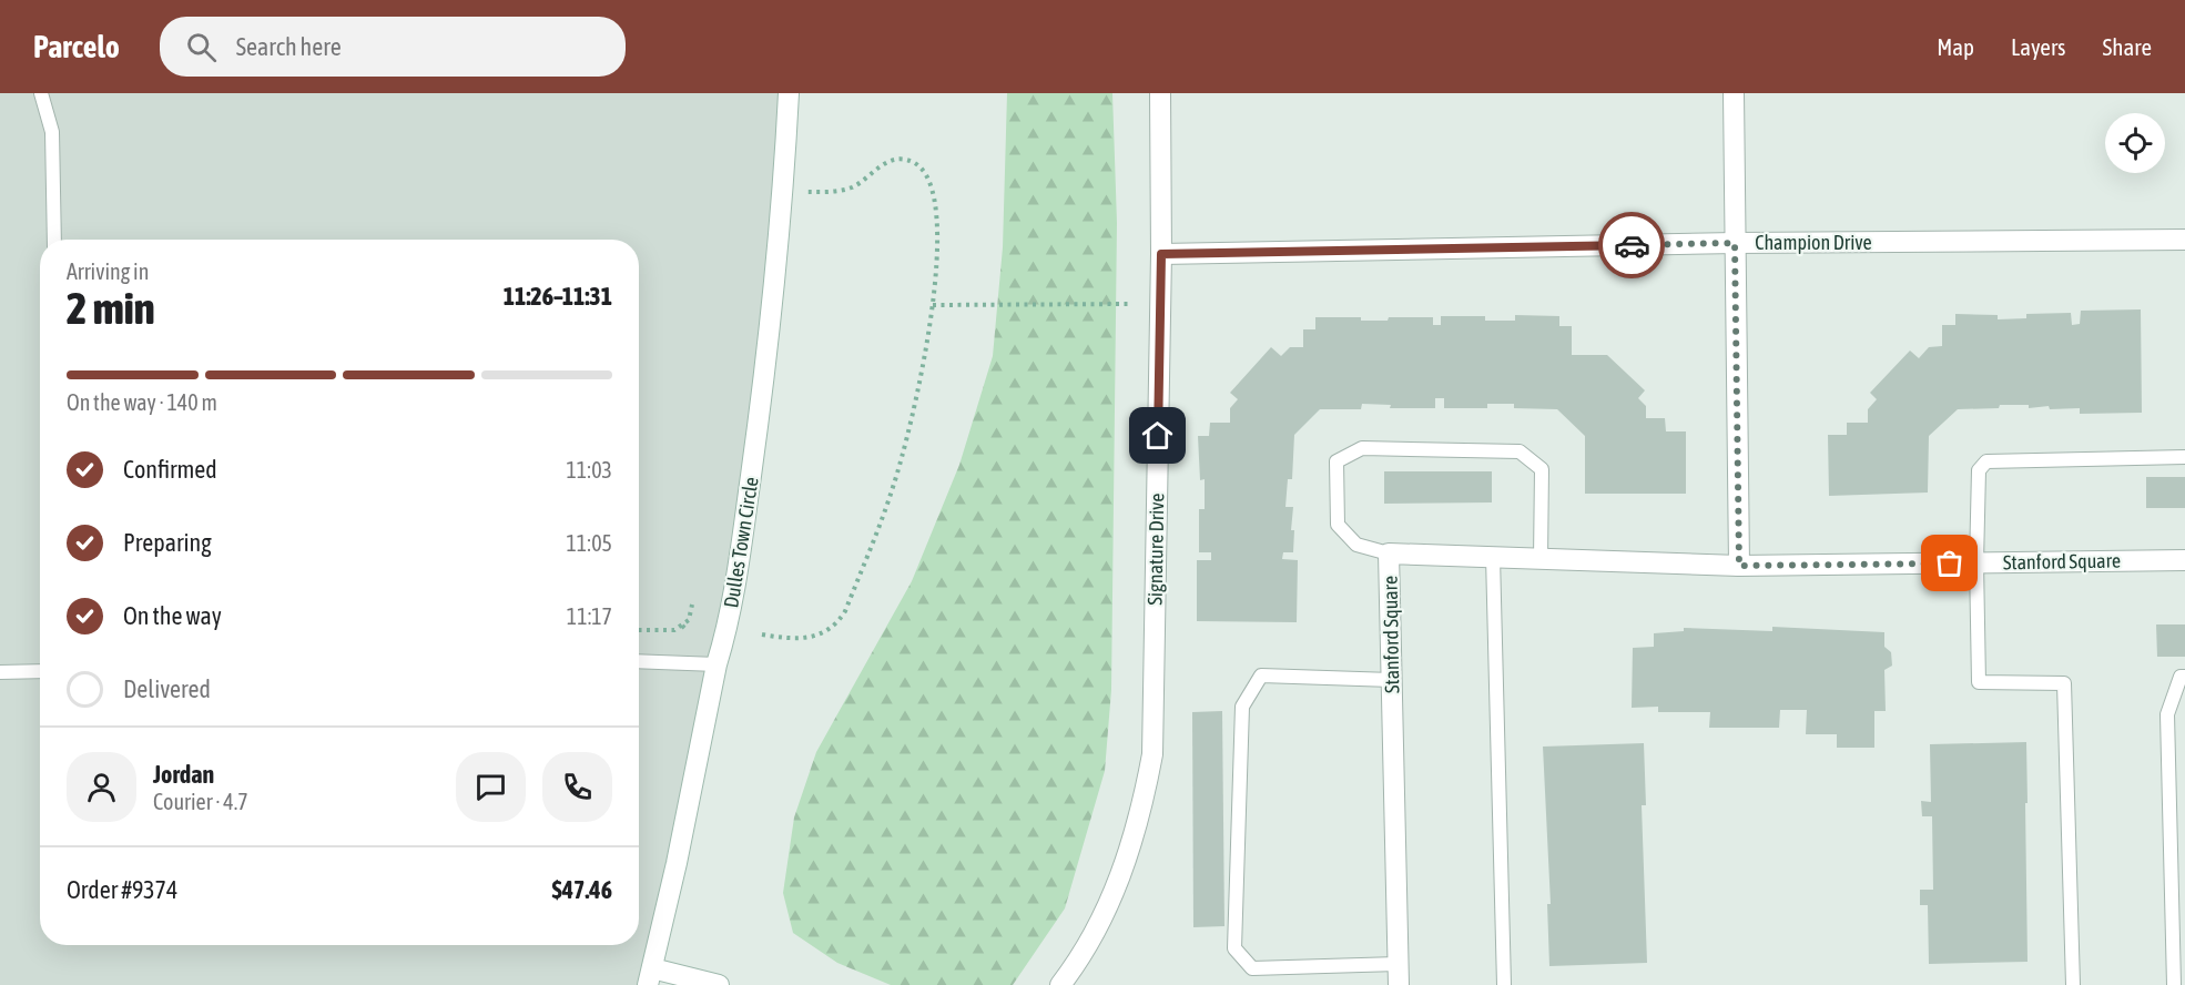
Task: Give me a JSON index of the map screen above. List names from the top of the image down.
{
  "streets": {
    "street": [
      "Champion Drive",
      "Dulles Town Circle",
      "Signature Drive",
      "Stanford Square"
    ]
  },
  "crossings": [
    ["Champion Drive", "Signature Drive"]
  ],
  "page": {
    "header": "Parcelo",
    "search": "Search here",
    "nav": ["Map", "Layers", "Share"],
    "heading": ["2 min", "Arriving in", "11:26–11:31"],
    "panel": [
      "Jordan",
      "Courier · 4.7",
      "Order #9374",
      "$47.46"
    ],
    "bar": "On the way · 140 m",
    "list": [
      ["Confirmed", "11:03"],
      ["Preparing", "11:05"],
      ["On the way", "11:17"],
      "Delivered"
    ]
  }
}
